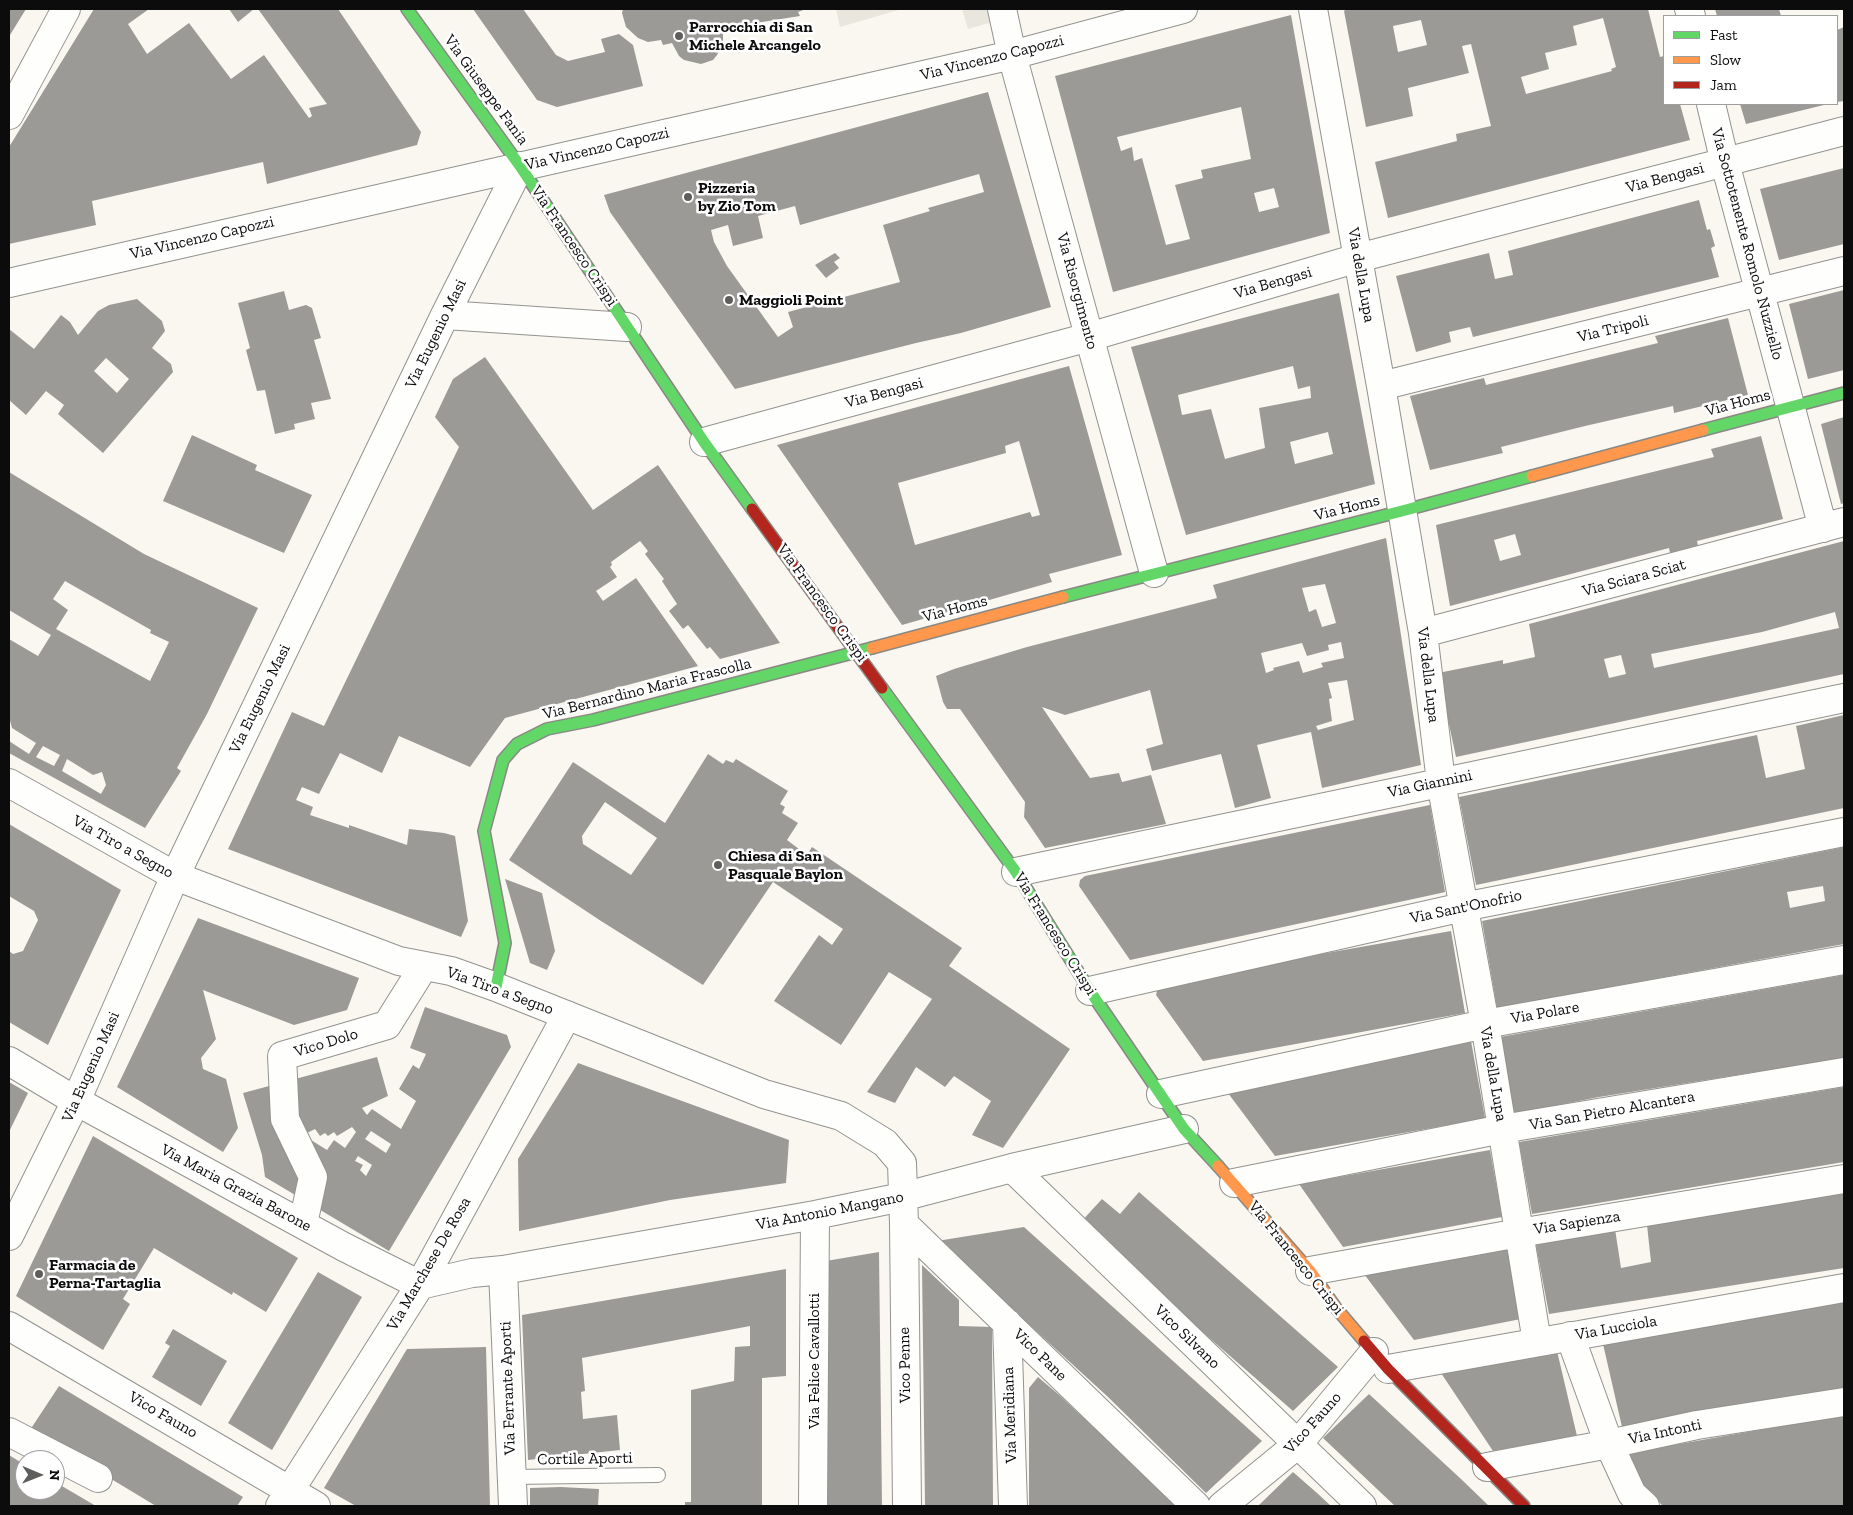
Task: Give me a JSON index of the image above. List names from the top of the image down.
{
  "streets": {
    "street": [
      "Via Vincenzo Capozzi",
      "Via Giuseppe Fania",
      "Via Bengasi",
      "Via Sottotenente Romolo Nuzziello",
      "Via Francesco Crispi",
      "Via della Lupa",
      "Via Risorgimento",
      "Via Tripoli",
      "Via Eugenio Masi",
      "Via Homs",
      "Via Sciara Sciat",
      "Via Bernardino Maria Frascolla",
      "Via Giannini",
      "Via Tiro a Segno",
      "Via Sant'Onofrio",
      "Via Polare",
      "Vico Dolo",
      "Via San Pietro Alcantera",
      "Via Maria Grazia Barone",
      "Via Antonio Mangano",
      "Via Sapienza",
      "Via Marchese De Rosa",
      "Via Lucciola",
      "Vico Silvano",
      "Vico Pane",
      "Via Felice Cavallotti",
      "Vico Penne",
      "Via Ferrante Aporti",
      "Vico Fauno",
      "Via Meridiana",
      "Via Intonti"
    ],
    "lane": ["Cortile Aporti"]
  },
  "crossings": [
    ["Via Vincenzo Capozzi", "Via Giuseppe Fania"],
    ["Via Vincenzo Capozzi", "Via Francesco Crispi"],
    ["Via Vincenzo Capozzi", "Via Risorgimento"],
    ["Via Vincenzo Capozzi", "Via Eugenio Masi"],
    ["Via Giuseppe Fania", "Via Francesco Crispi"],
    ["Via Giuseppe Fania", "Via Eugenio Masi"],
    ["Via Bengasi", "Via Sottotenente Romolo Nuzziello"],
    ["Via Bengasi", "Via Francesco Crispi"],
    ["Via Bengasi", "Via della Lupa"],
    ["Via Bengasi", "Via Risorgimento"],
    ["Via Sottotenente Romolo Nuzziello", "Via Tripoli"],
    ["Via Sottotenente Romolo Nuzziello", "Via Homs"],
    ["Via Sottotenente Romolo Nuzziello", "Via Sciara Sciat"],
    ["Via Francesco Crispi", "Via Eugenio Masi"],
    ["Via Francesco Crispi", "Via Homs"],
    ["Via Francesco Crispi", "Via Bernardino Maria Frascolla"],
    ["Via Francesco Crispi", "Via Giannini"],
    ["Via Francesco Crispi", "Via Sant'Onofrio"],
    ["Via Francesco Crispi", "Via Polare"],
    ["Via Francesco Crispi", "Via San Pietro Alcantera"],
    ["Via Francesco Crispi", "Via Antonio Mangano"],
    ["Via Francesco Crispi", "Via Sapienza"],
    ["Via Francesco Crispi", "Via Lucciola"],
    ["Via Francesco Crispi", "Vico Fauno"],
    ["Via Francesco Crispi", "Via Intonti"],
    ["Via della Lupa", "Via Tripoli"],
    ["Via della Lupa", "Via Homs"],
    ["Via della Lupa", "Via Sciara Sciat"],
    ["Via della Lupa", "Via Giannini"],
    ["Via della Lupa", "Via Sant'Onofrio"],
    ["Via della Lupa", "Via Polare"],
    ["Via della Lupa", "Via San Pietro Alcantera"],
    ["Via della Lupa", "Via Sapienza"],
    ["Via della Lupa", "Via Lucciola"],
    ["Via Risorgimento", "Via Homs"],
    ["Via Eugenio Masi", "Via Tiro a Segno"],
    ["Via Eugenio Masi", "Via Maria Grazia Barone"],
    ["Via Homs", "Via Bernardino Maria Frascolla"],
    ["Via Bernardino Maria Frascolla", "Via Tiro a Segno"],
    ["Via Tiro a Segno", "Vico Dolo"],
    ["Via Tiro a Segno", "Via Antonio Mangano"],
    ["Via Tiro a Segno", "Via Marchese De Rosa"],
    ["Vico Dolo", "Via Maria Grazia Barone"],
    ["Via Maria Grazia Barone", "Via Antonio Mangano"],
    ["Via Maria Grazia Barone", "Via Marchese De Rosa"],
    ["Via Antonio Mangano", "Via Marchese De Rosa"],
    ["Via Antonio Mangano", "Vico Silvano"],
    ["Via Antonio Mangano", "Via Felice Cavallotti"],
    ["Via Antonio Mangano", "Via Ferrante Aporti"],
    ["Via Marchese De Rosa", "Vico Fauno"],
    ["Via Lucciola", "Vico Fauno"],
    ["Vico Silvano", "Vico Fauno"],
    ["Vico Pane", "Vico Penne"],
    ["Vico Pane", "Via Meridiana"],
    ["Via Ferrante Aporti", "Cortile Aporti"]
  ],
  "places": [
    "Parrocchia di San Michele Arcangelo",
    "Pizzeria by Zio Tom",
    "Maggioli Point",
    "Chiesa di San Pasquale Baylon",
    "Farmacia de Perna-Tartaglia"
  ],
  "legend": ["Fast", "Slow", "Jam"],
  "north": "right"
}
